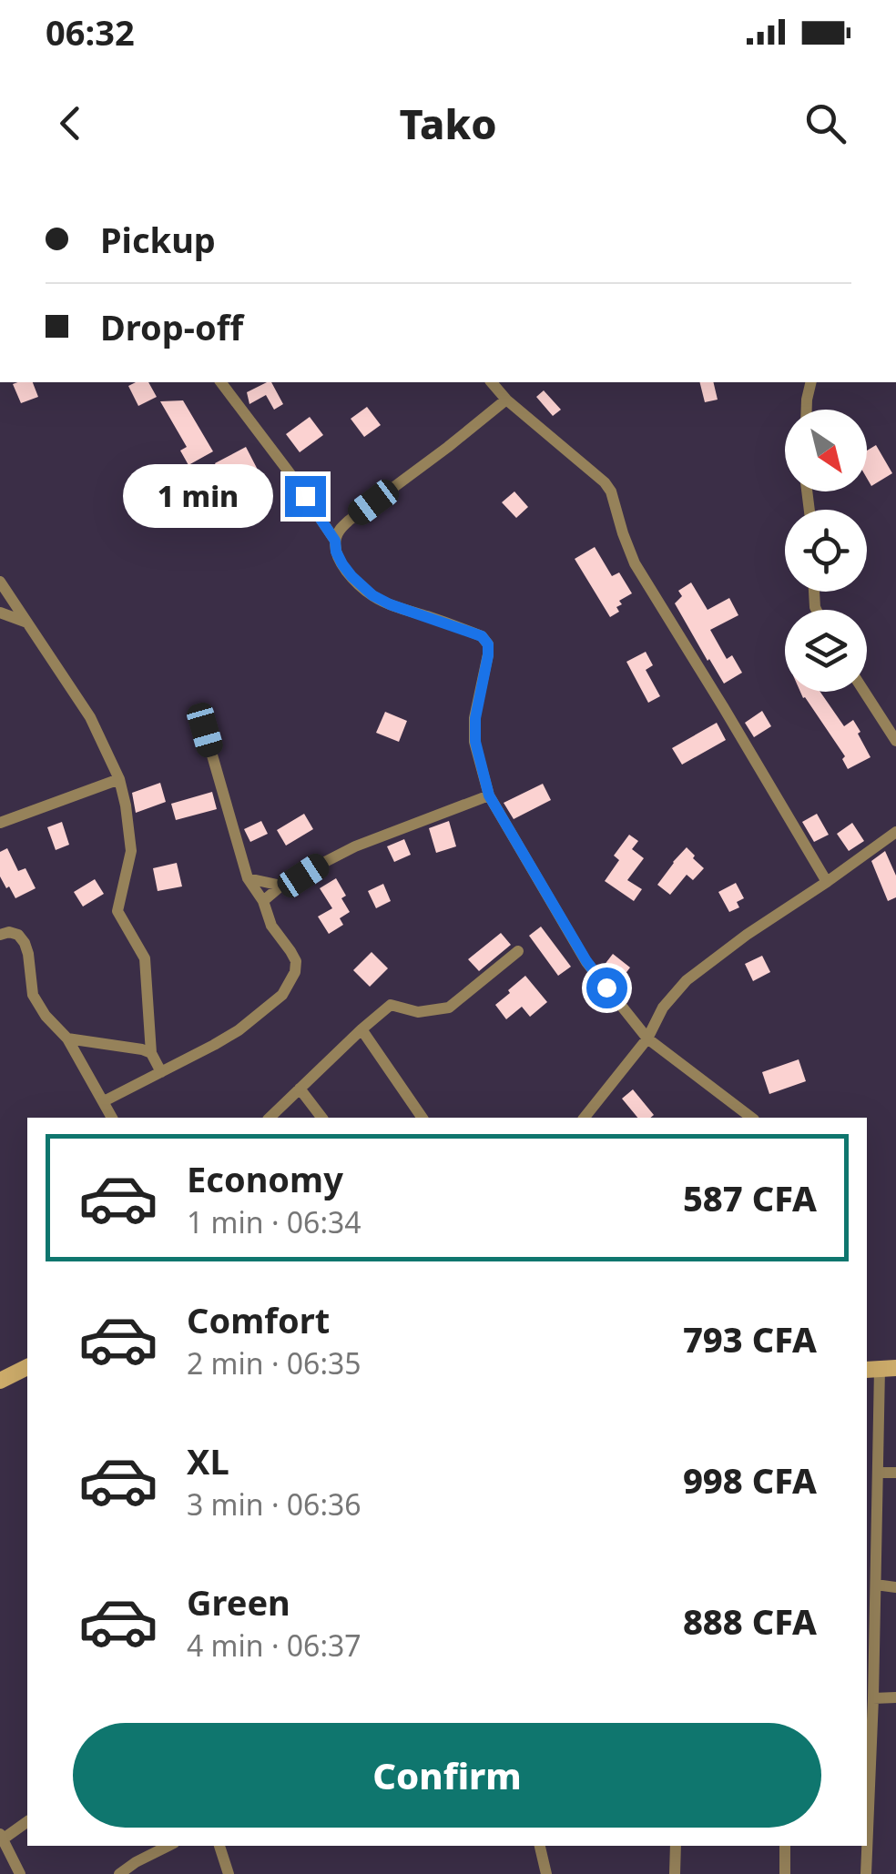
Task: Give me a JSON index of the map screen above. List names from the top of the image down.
{
  "north": "bottom right",
  "page": {
    "status": "06:32",
    "header": "Tako",
    "banner": ["Pickup", "Drop-off"],
    "bubble": "1 min",
    "list": [
      {
        "name": "Economy",
        "note": "1 min · 06:34",
        "value": "587 CFA"
      },
      {
        "name": "Comfort",
        "note": "2 min · 06:35",
        "value": "793 CFA"
      },
      {
        "name": "XL",
        "note": "3 min · 06:36",
        "value": "998 CFA"
      },
      {
        "name": "Green",
        "note": "4 min · 06:37",
        "value": "888 CFA"
      }
    ],
    "buttons": "Confirm"
  }
}
